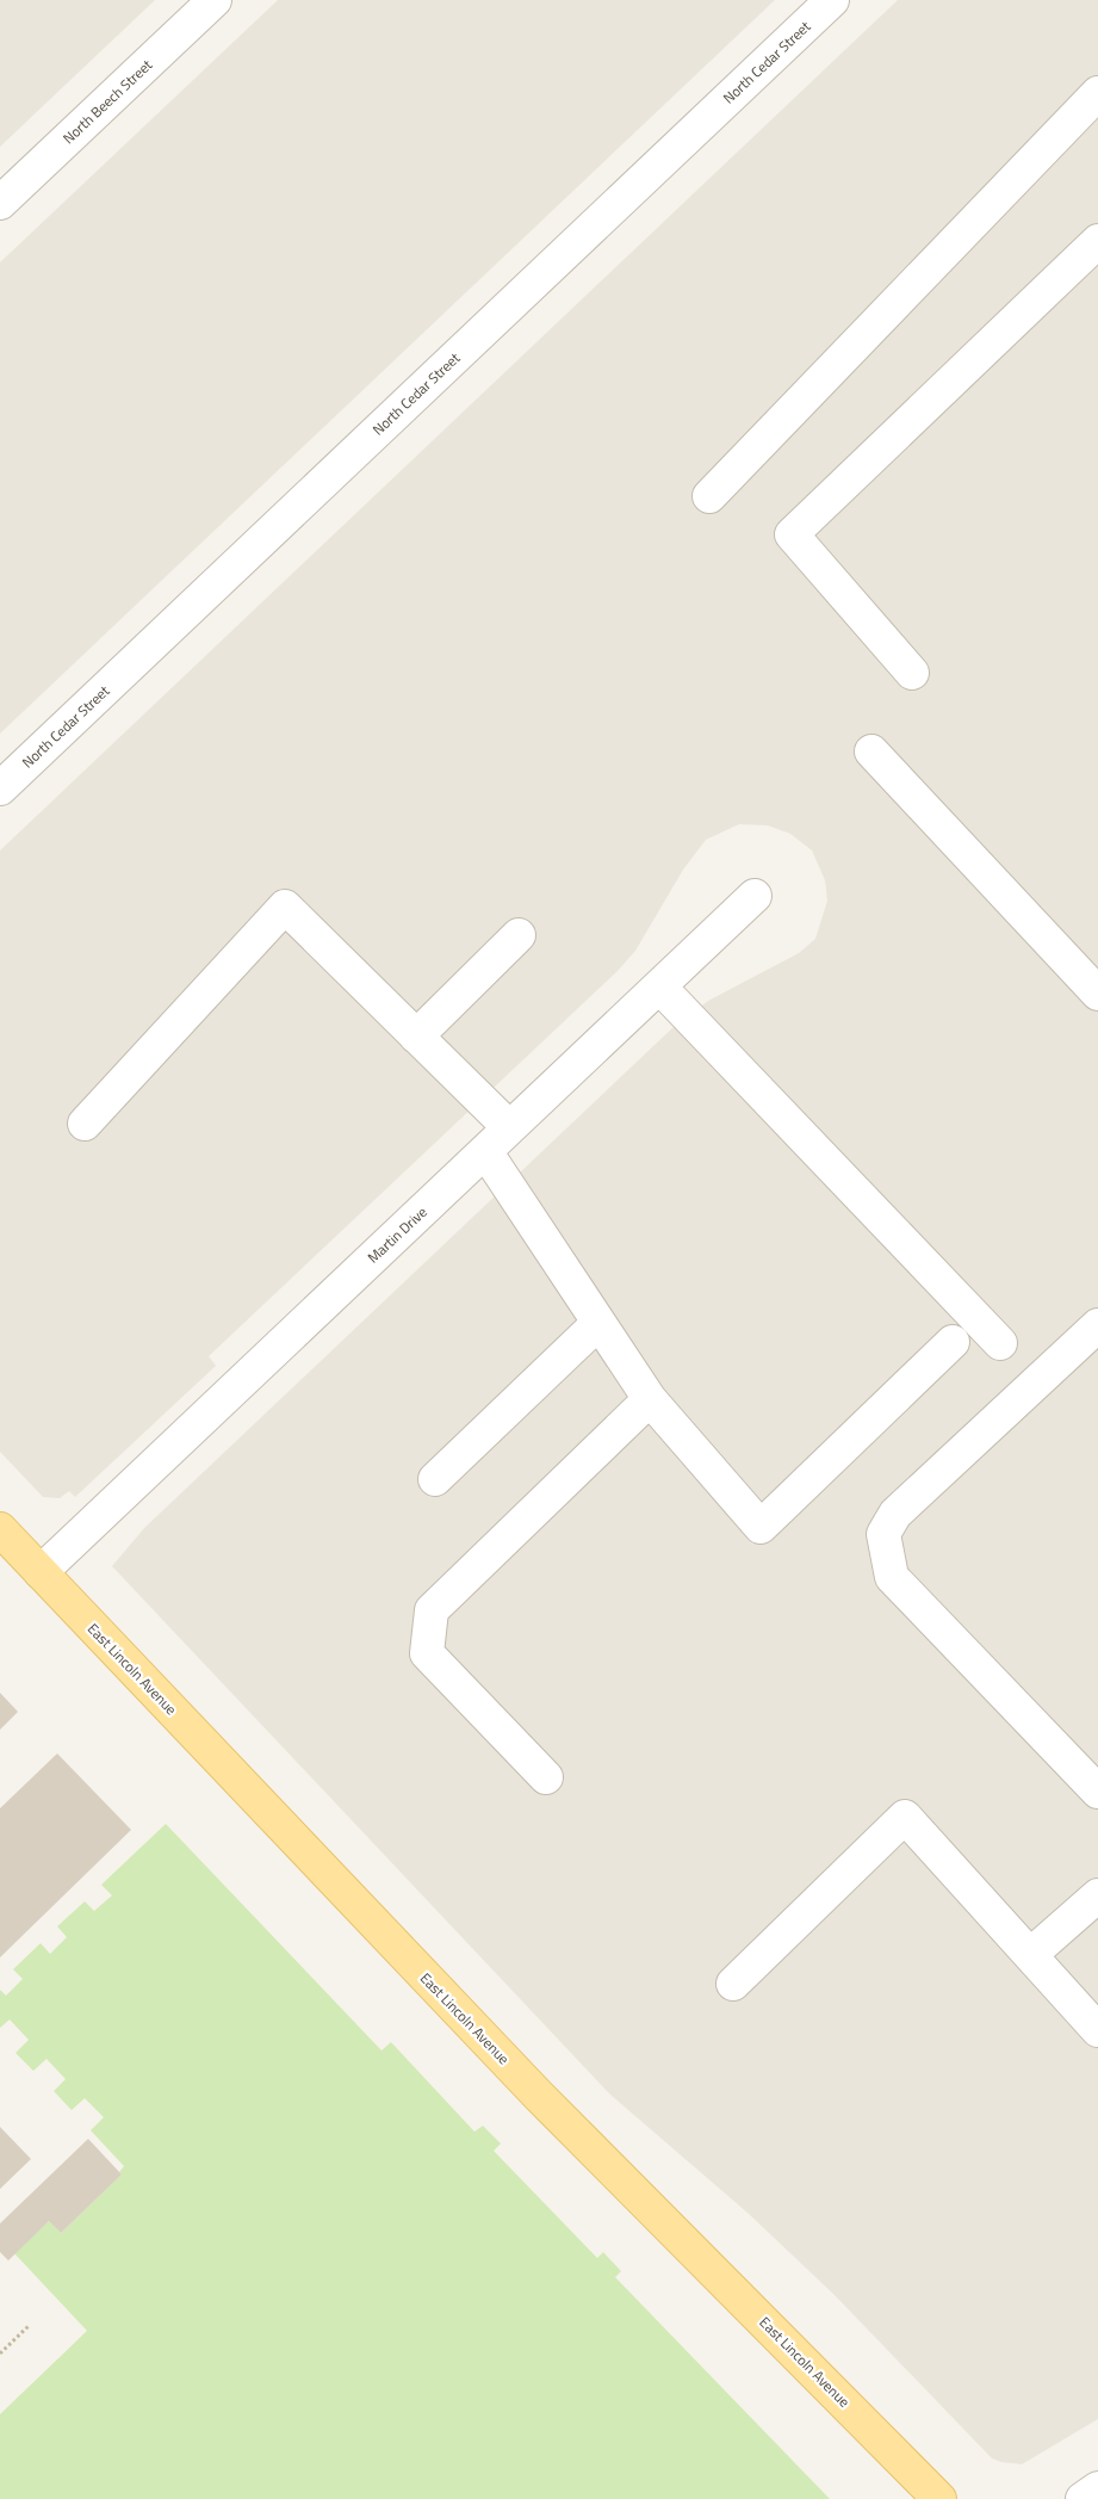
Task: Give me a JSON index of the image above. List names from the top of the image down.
{
  "streets": {
    "main road": ["East Lincoln Avenue"],
    "street": ["North Cedar Street", "North Beech Street", "Martin Drive"]
  },
  "crossings": [
    ["Martin Drive", "East Lincoln Avenue"]
  ]
}
